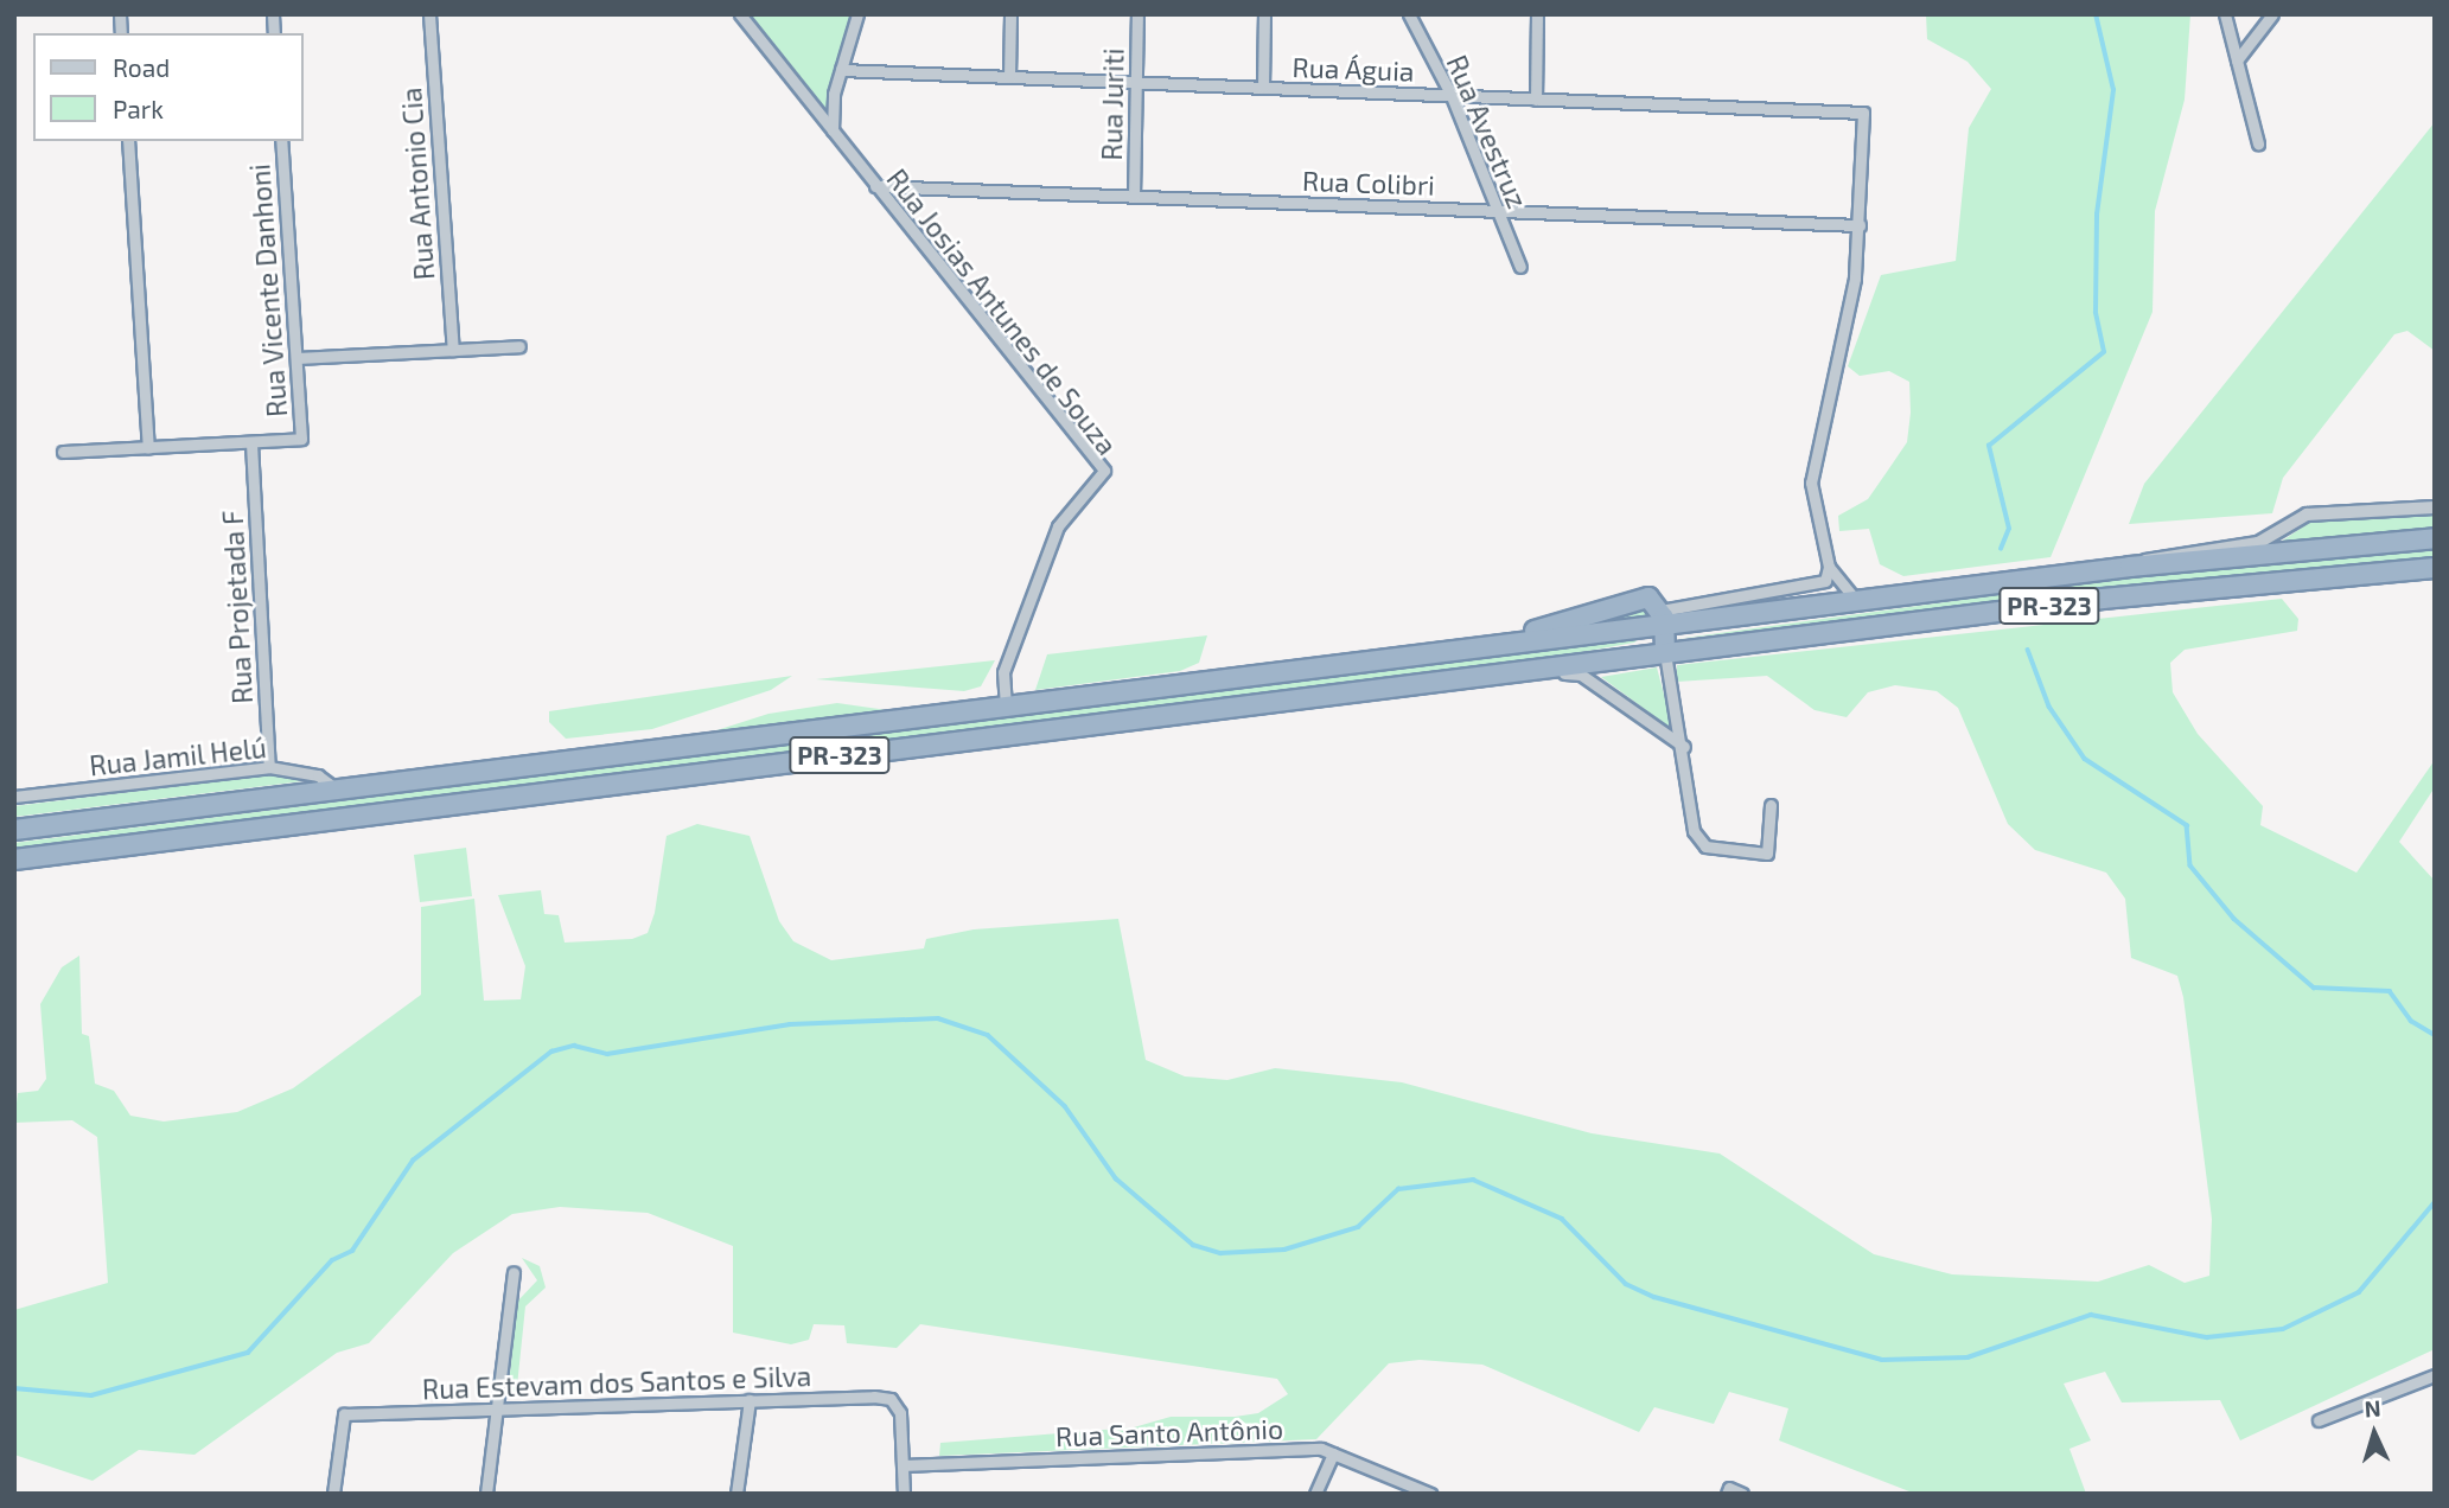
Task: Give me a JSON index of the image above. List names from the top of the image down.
{
  "streets": {
    "highway": ["PR-323"],
    "street": [
      "Rua Águia",
      "Rua Juriti",
      "Rua Avestruz",
      "Rua Colibri",
      "Rua Antonio Cia",
      "Rua Vicente Danhoni",
      "Rua Josias Antunes de Souza",
      "Rua Projetada F",
      "Rua Jamil Helú",
      "Rua Estevam dos Santos e Silva",
      "Rua Santo Antônio"
    ]
  },
  "crossings": [
    ["Rua Águia", "Rua Juriti"],
    ["Rua Águia", "Rua Avestruz"],
    ["Rua Águia", "Rua Colibri"],
    ["Rua Juriti", "Rua Colibri"],
    ["Rua Avestruz", "Rua Colibri"],
    ["Rua Colibri", "Rua Josias Antunes de Souza"],
    ["Rua Vicente Danhoni", "Rua Projetada F"],
    ["Rua Josias Antunes de Souza", "PR-323"],
    ["PR-323", "Rua Jamil Helú"],
    ["Rua Projetada F", "Rua Jamil Helú"],
    ["Rua Estevam dos Santos e Silva", "Rua Santo Antônio"]
  ],
  "legend": ["Road", "Park"],
  "north": "top"
}
